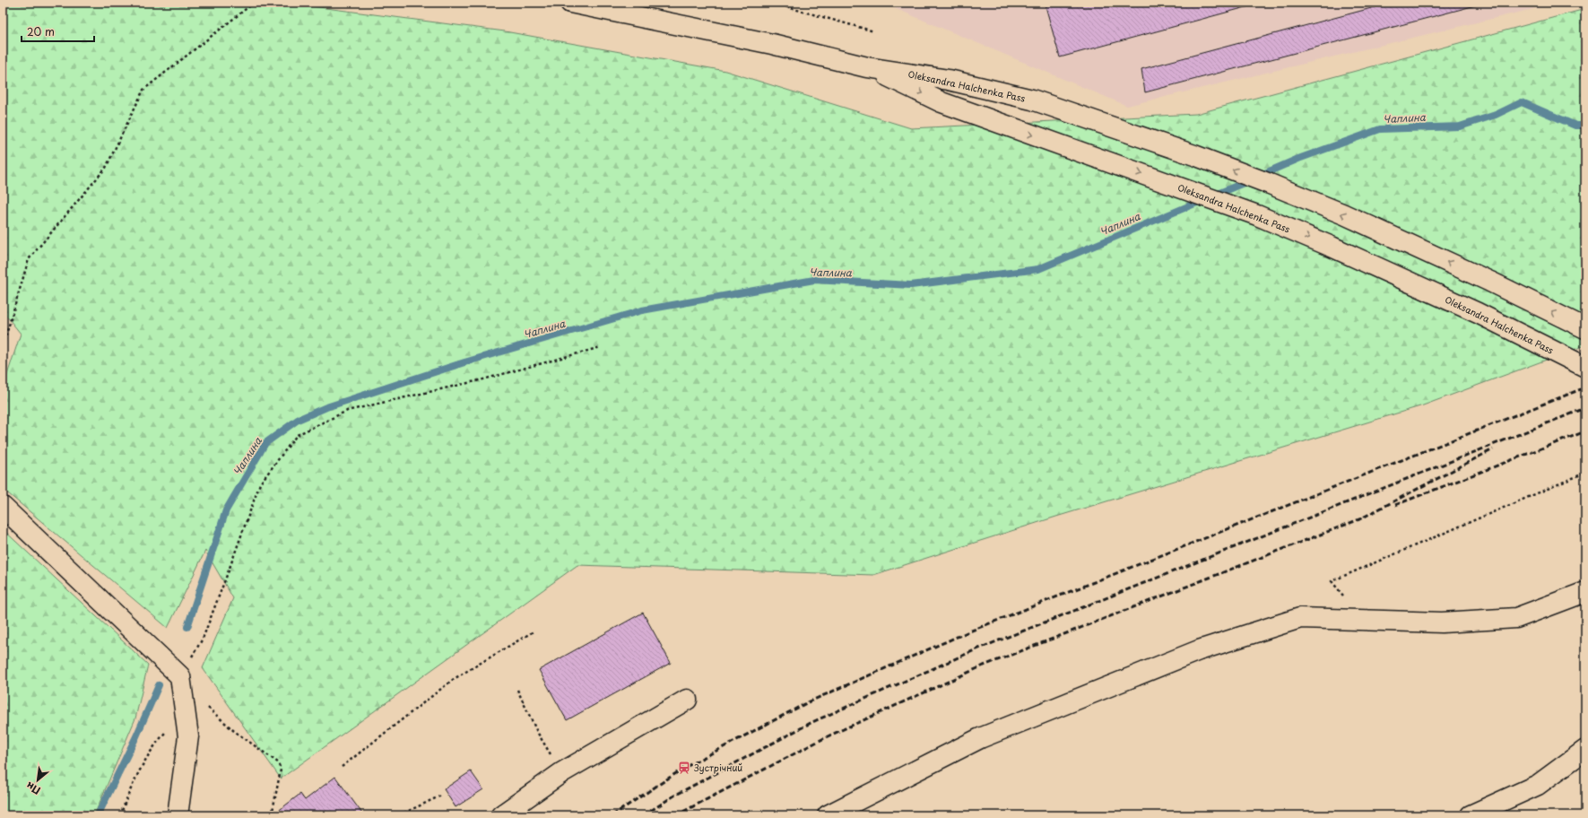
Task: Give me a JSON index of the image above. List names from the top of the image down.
{
  "streets": {
    "main road": ["Oleksandra Halchenka Pass"]
  },
  "water": ["Чаплина"],
  "places": {
    "station": ["Зустрічний"]
  },
  "scale_bar": "20 m",
  "north": "bottom left"
}
